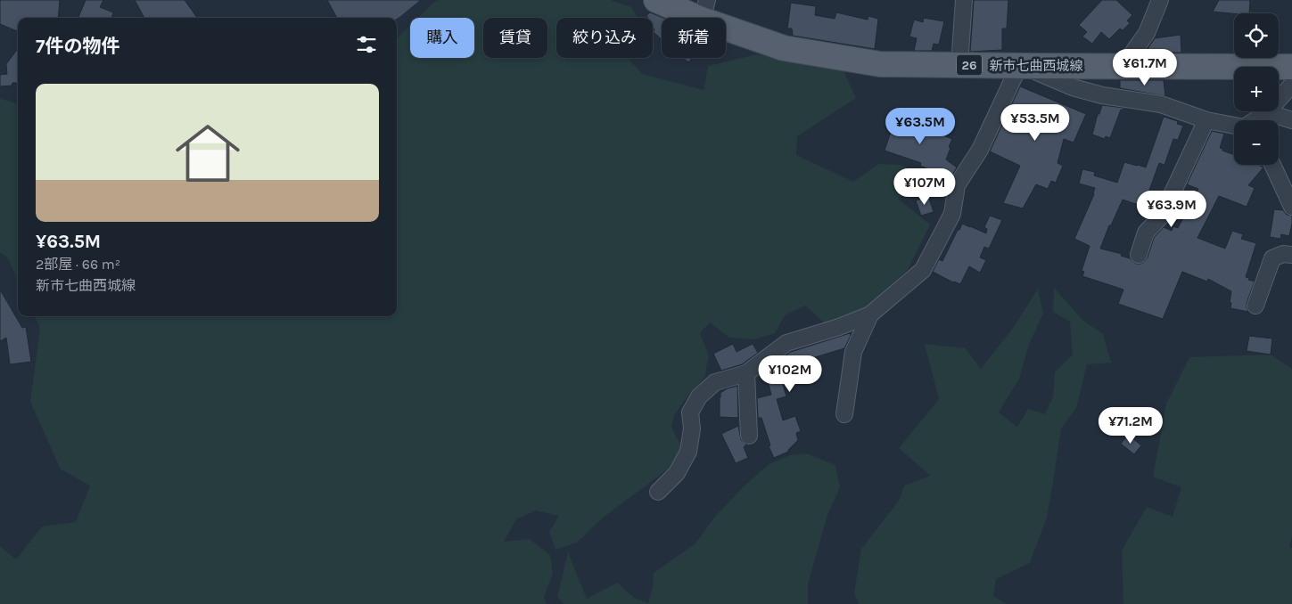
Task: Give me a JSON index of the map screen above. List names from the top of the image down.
{
  "streets": {
    "main road": ["26", "新市七曲西城線"]
  },
  "page": {
    "map_buttons": ["+", "−"],
    "chip": [
      "購入",
      "賃貸",
      "絞り込み",
      "新着"
    ],
    "heading": "7件の物件",
    "price": [
      "¥61.7M",
      "¥53.5M",
      "¥63.5M",
      "¥107M",
      "¥63.9M",
      "¥102M",
      "¥71.2M"
    ],
    "list": [
      {
        "name": "¥63.5M",
        "note": "2部屋 · 66 m² · 新市七曲西城線"
      }
    ]
  }
}
